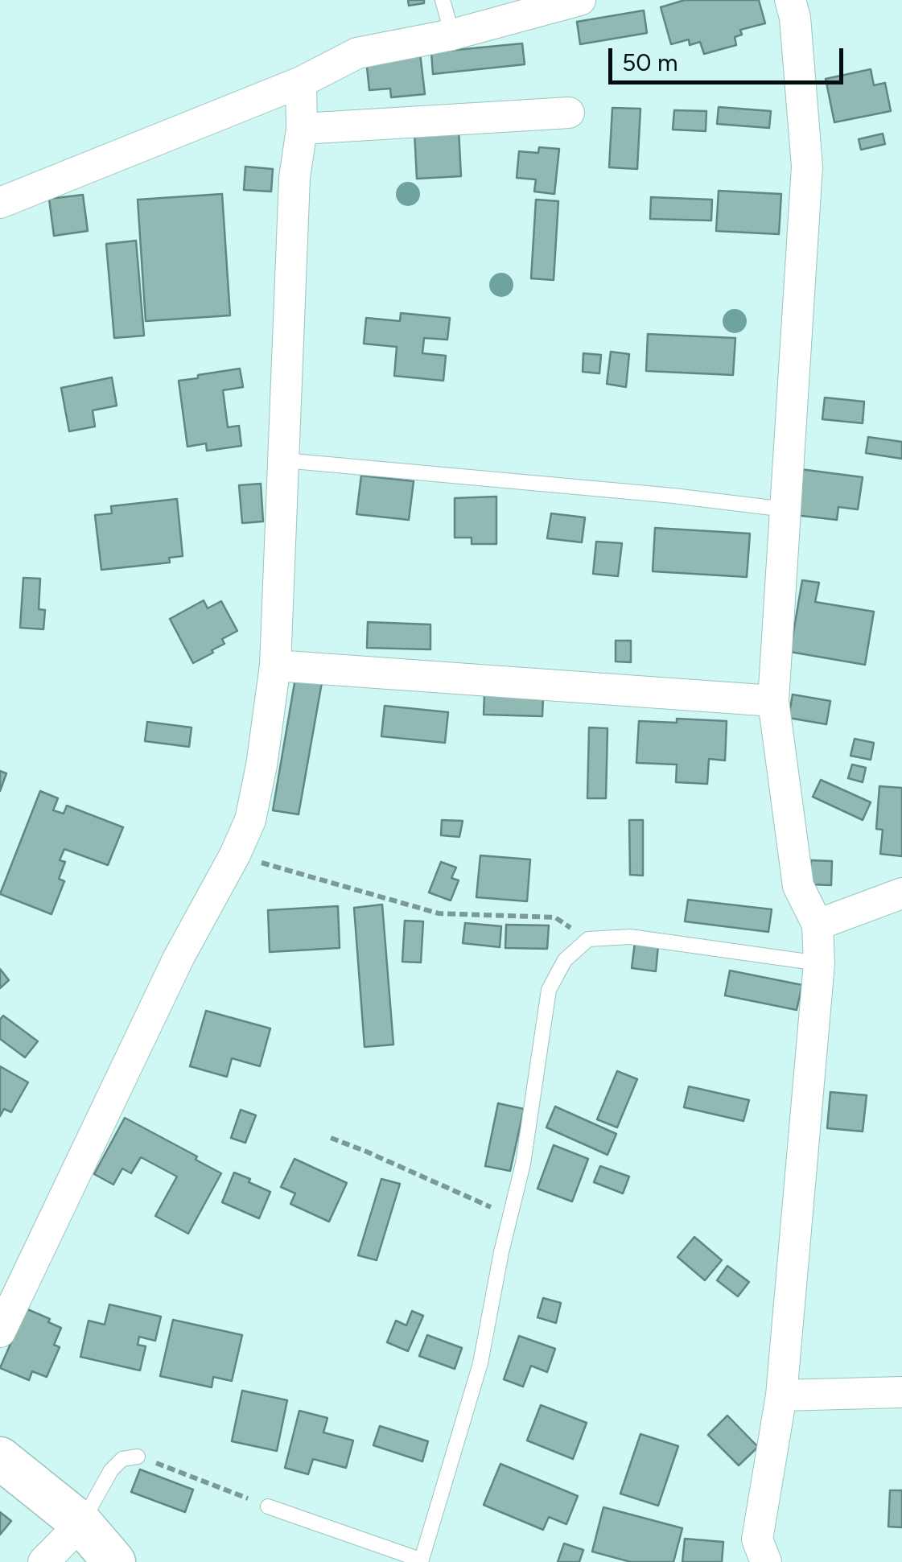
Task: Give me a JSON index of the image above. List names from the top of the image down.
{
  "scale_bar": "50 m"
}
